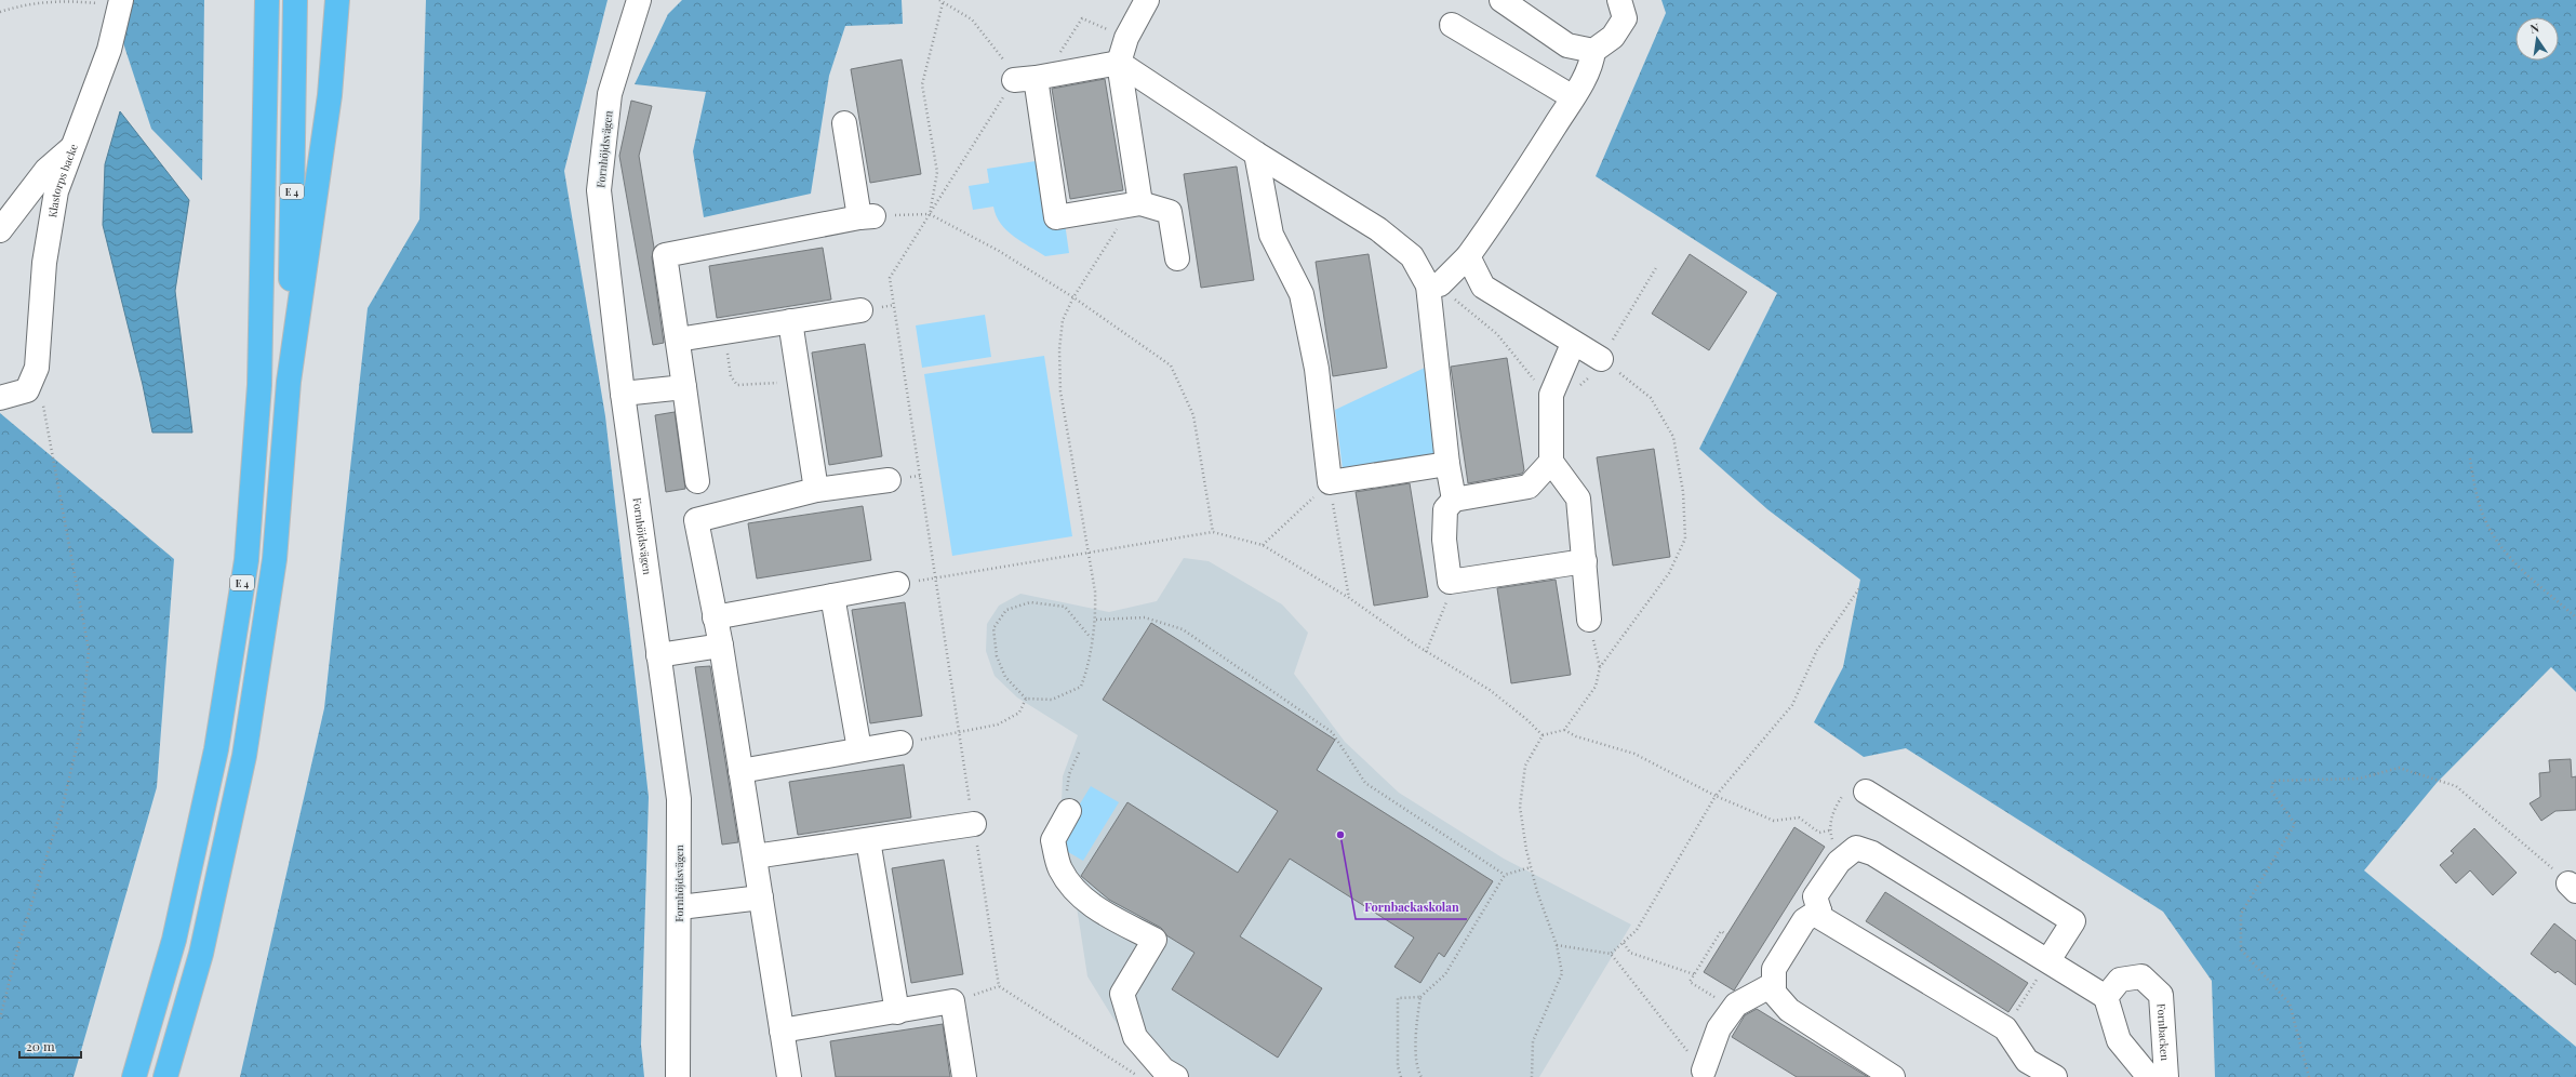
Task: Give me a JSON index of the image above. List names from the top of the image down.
{
  "streets": {
    "highway": ["E 4"],
    "street": ["Fornhöjdsvägen", "Klastorps backe", "Fornbacken"]
  },
  "places": ["Fornbackaskolan"],
  "scale_bar": "20 m",
  "north": "top"
}
